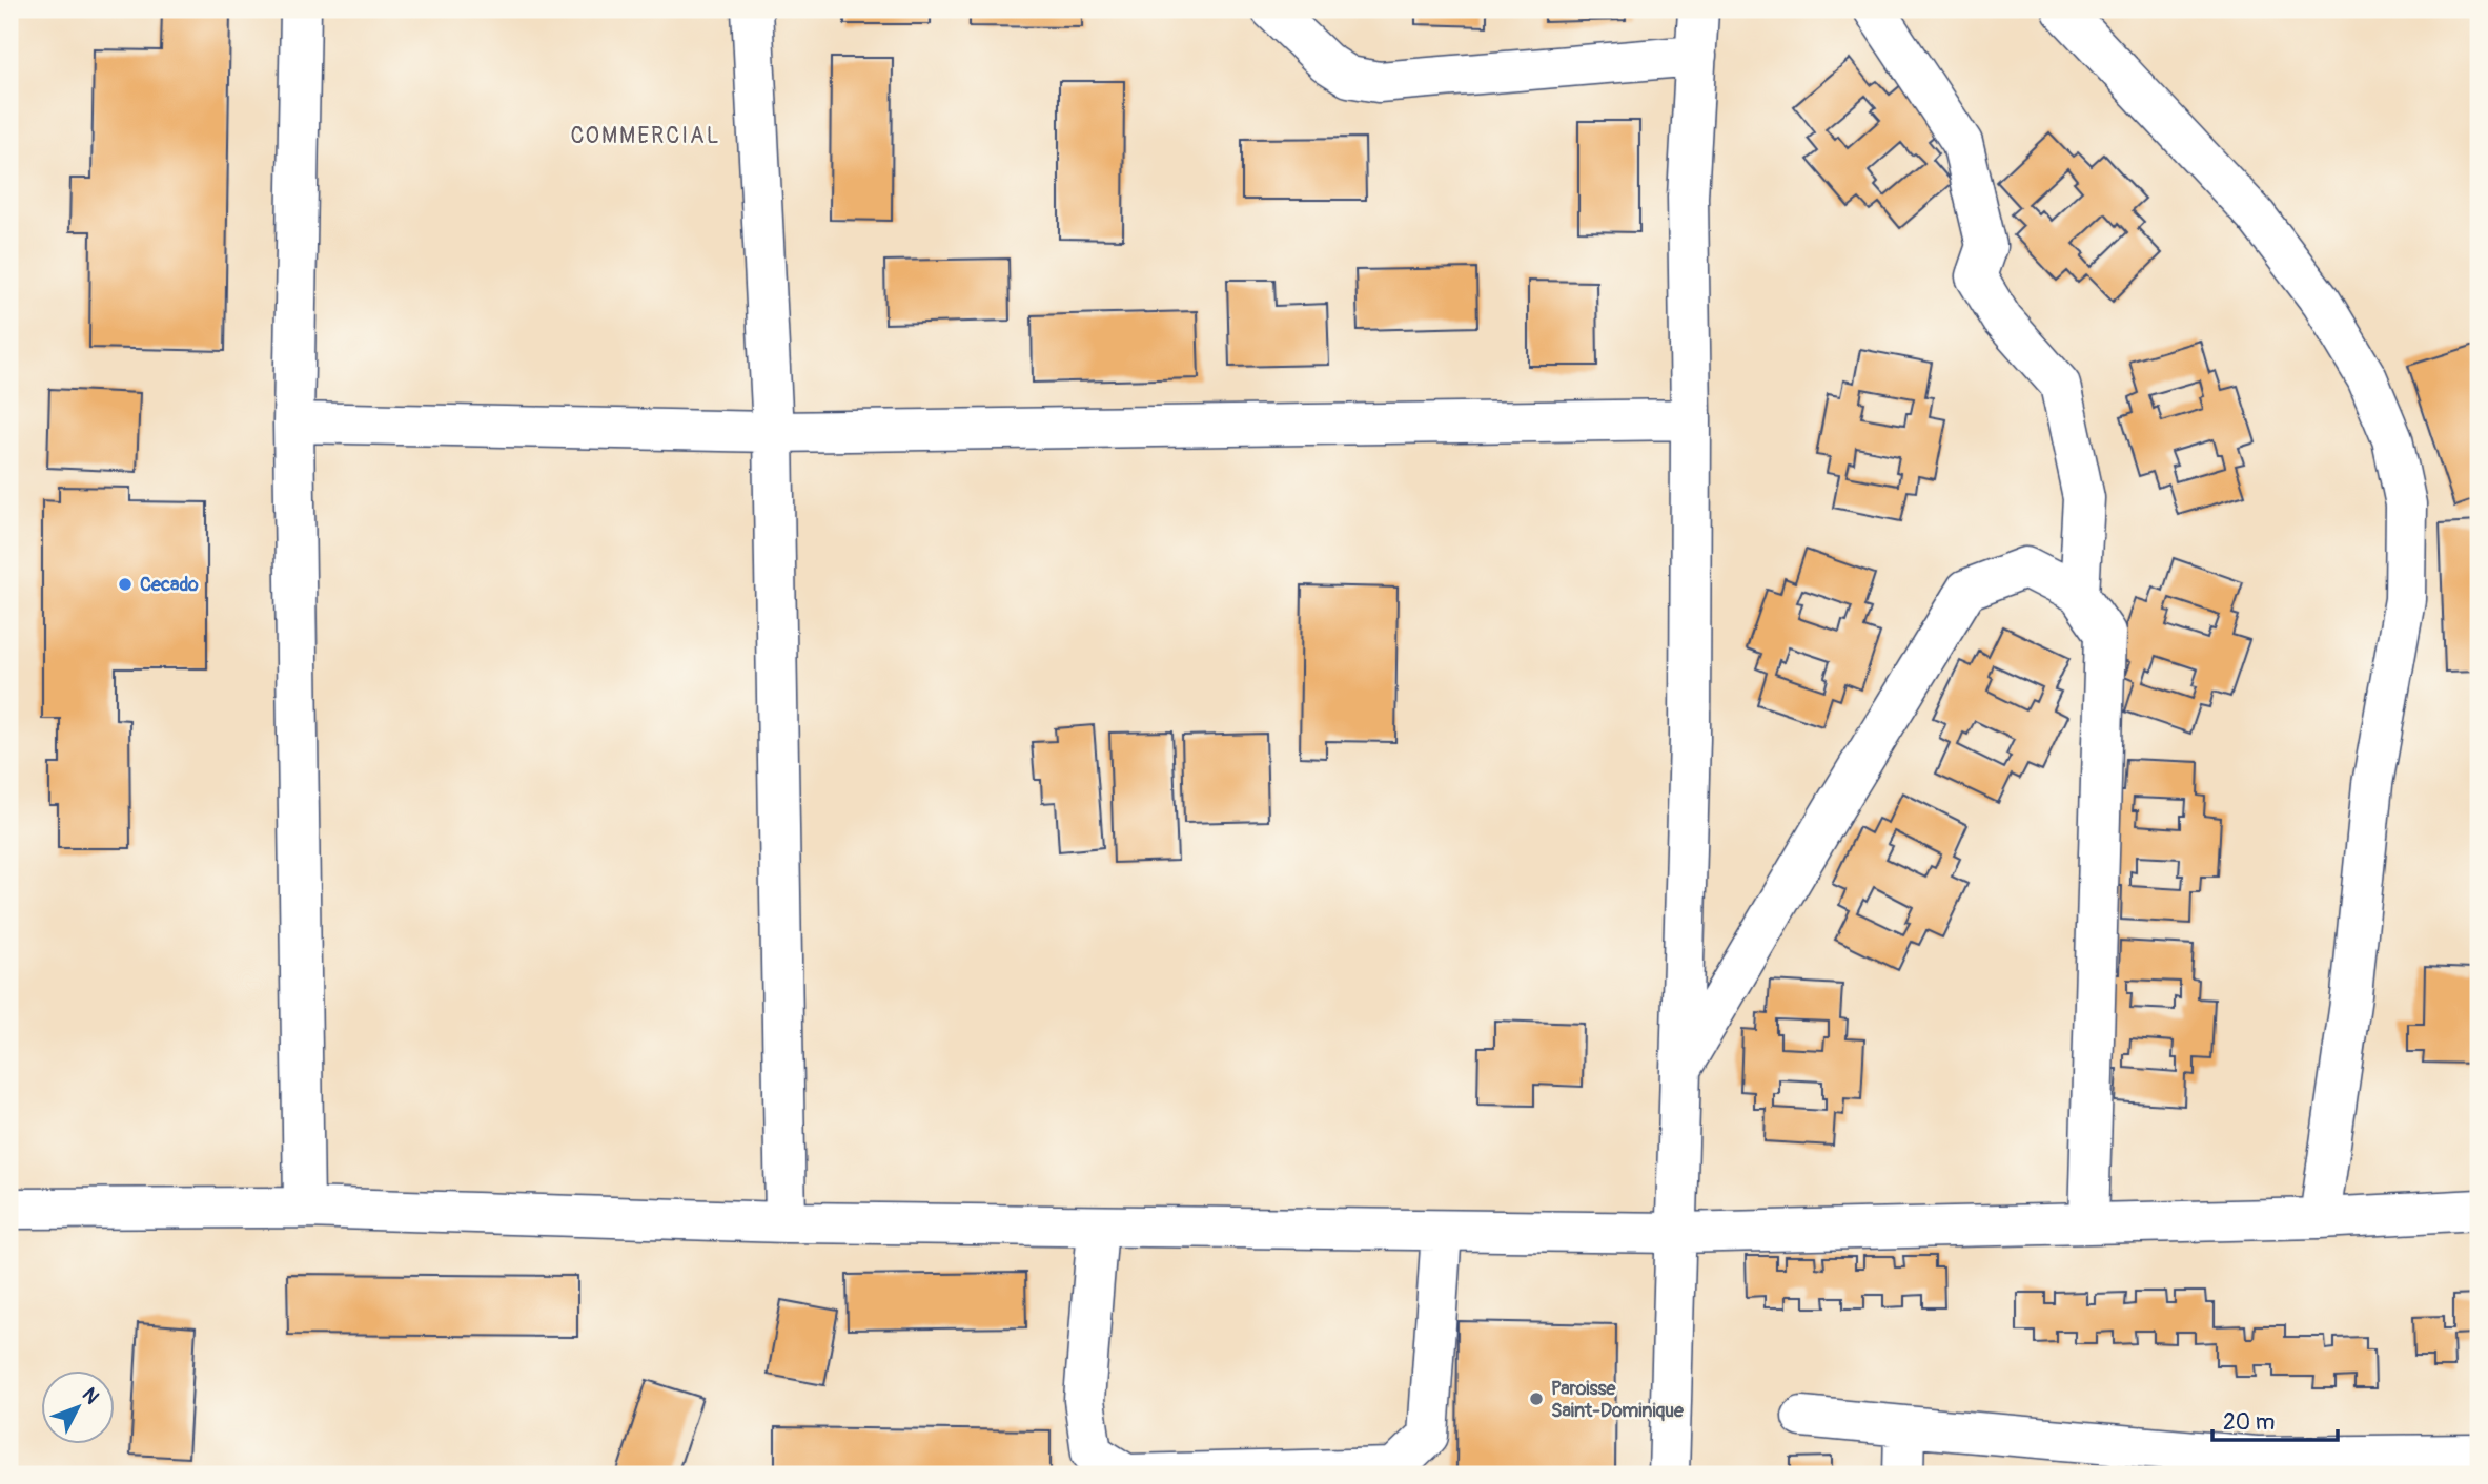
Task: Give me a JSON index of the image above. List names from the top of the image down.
{
  "districts": ["COMMERCIAL"],
  "places": ["Cecado", "Paroisse Saint-Dominique"],
  "scale_bar": "20 m",
  "north": "top right"
}
